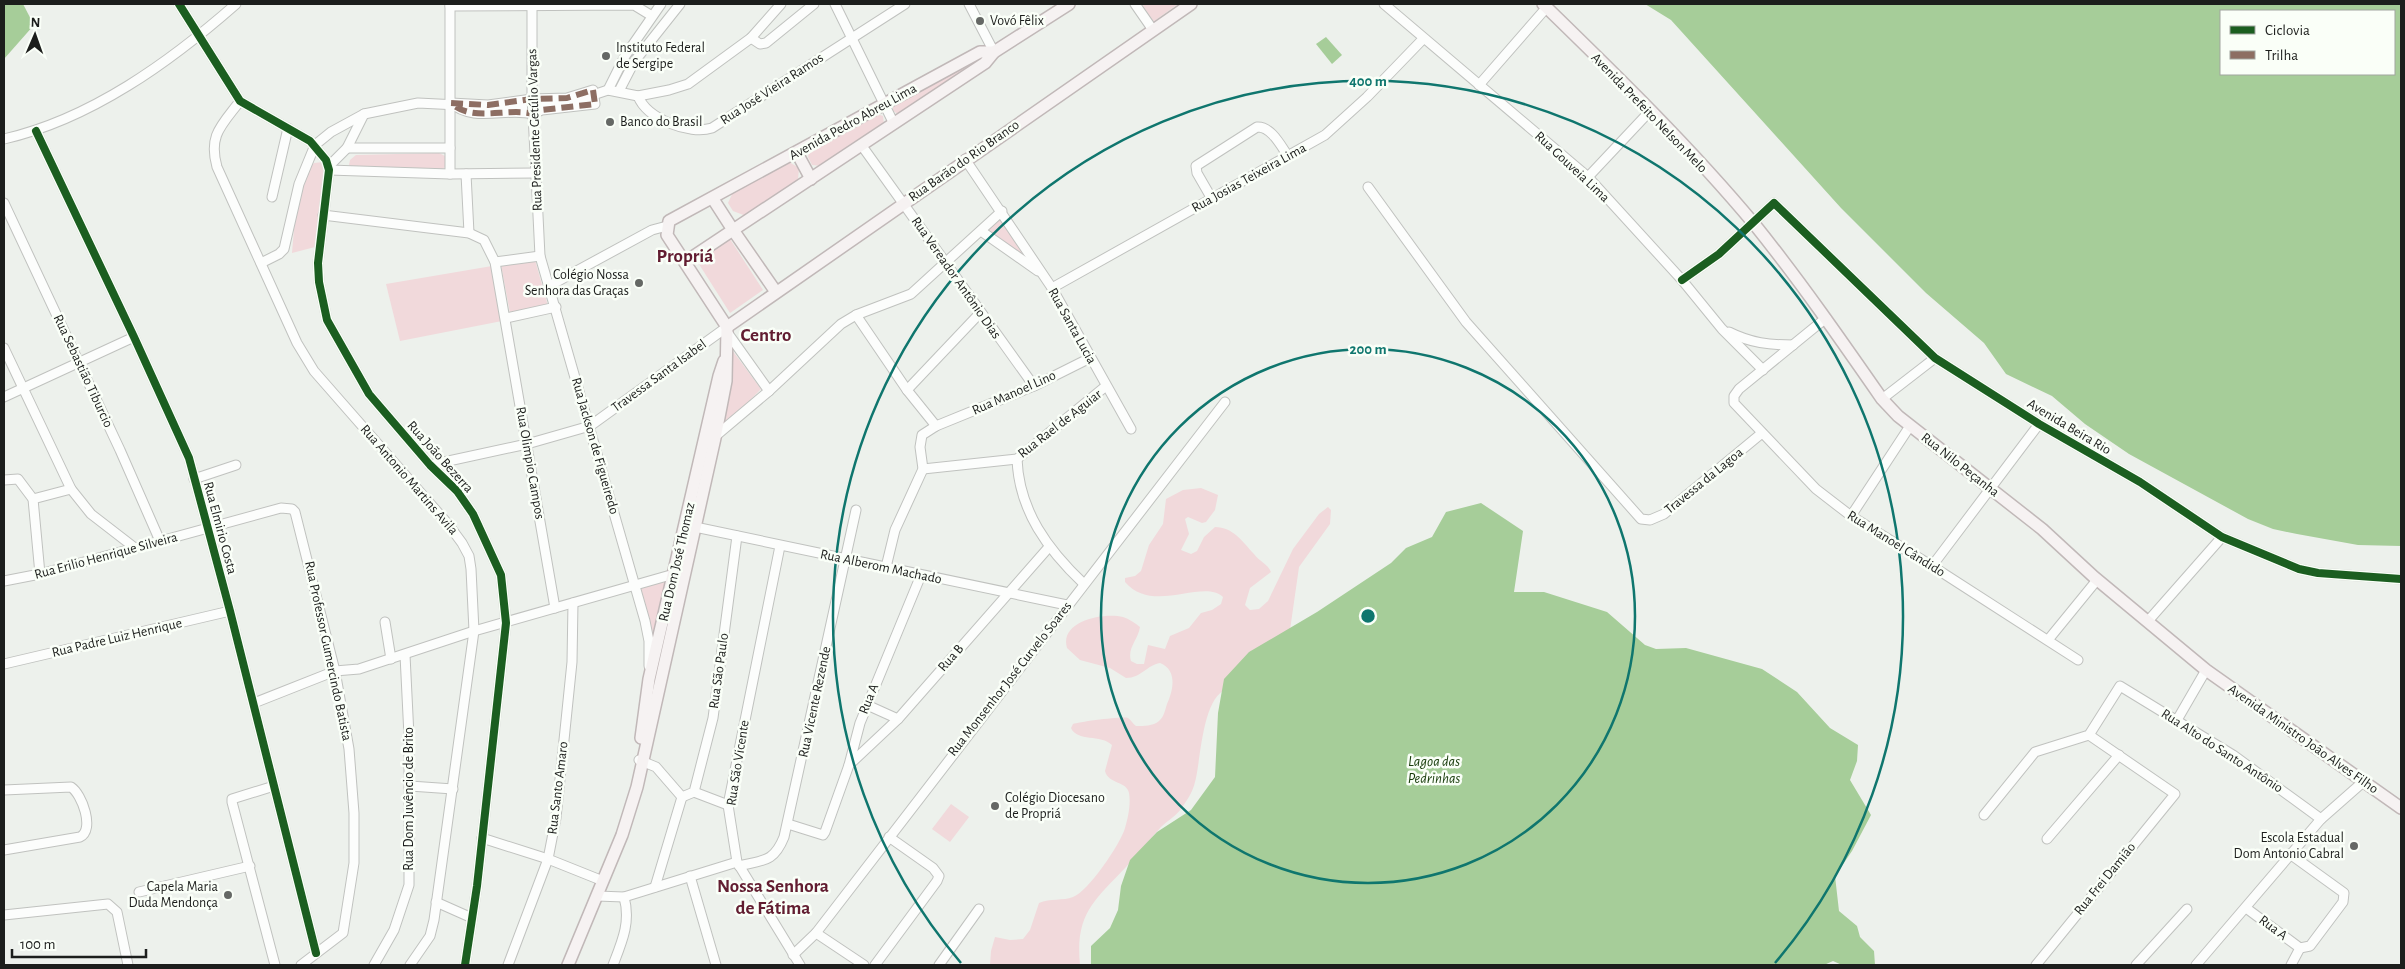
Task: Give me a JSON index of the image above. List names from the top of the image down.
{
  "streets": {
    "main road": [
      "Avenida Prefeito Nelson Melo",
      "Avenida Pedro Abreu Lima",
      "Rua Barão do Rio Branco",
      "Rua Nilo Peçanha",
      "Rua Dom José Thomaz",
      "Avenida Ministro João Alves Filho"
    ],
    "street": [
      "Rua José Vieira Ramos",
      "Rua Presidente Getúlio Vargas",
      "Rua Gouveia Lima",
      "Rua Josias Teixeira Lima",
      "Rua Vereador Antônio Dias",
      "Rua Santa Lucia",
      "Rua Sebastião Tiburcio",
      "Travessa Santa Isabel",
      "Rua Manoel Lino",
      "Rua Rael de Aguiar",
      "Avenida Beira Rio",
      "Rua Jackson de Figueiredo",
      "Rua João Bezerra",
      "Rua Olimpio Campos",
      "Rua Antonio Martins Avila",
      "Travessa da Lagoa",
      "Rua Elmirio Costa",
      "Rua Manoel Cândido",
      "Rua Erilio Henrique Silveira",
      "Rua Alberom Machado",
      "Rua Padre Luiz Henrique",
      "Rua Professor Gumercindo Batista",
      "Rua B",
      "Rua São Paulo",
      "Rua Monsenhor José Curvelo Soares",
      "Rua A",
      "Rua Vicente Rezende",
      "Rua Alto do Santo Antônio",
      "Rua São Vicente",
      "Rua Santo Amaro",
      "Rua Dom Juvêncio de Brito",
      "Rua Frei Damião"
    ]
  },
  "crossings": [
    ["Avenida Prefeito Nelson Melo", "Avenida Beira Rio"],
    ["Avenida Prefeito Nelson Melo", "Rua Nilo Peçanha"],
    ["Avenida Pedro Abreu Lima", "Rua Vereador Antônio Dias"],
    ["Rua Presidente Getúlio Vargas", "Rua Jackson de Figueiredo"],
    ["Rua Barão do Rio Branco", "Rua Vereador Antônio Dias"],
    ["Rua Barão do Rio Branco", "Rua Santa Lucia"],
    ["Rua Barão do Rio Branco", "Travessa Santa Isabel"],
    ["Rua Gouveia Lima", "Rua Josias Teixeira Lima"],
    ["Rua Gouveia Lima", "Rua Manoel Cândido"],
    ["Rua Josias Teixeira Lima", "Rua Santa Lucia"],
    ["Rua Vereador Antônio Dias", "Rua Manoel Lino"],
    ["Rua Santa Lucia", "Rua Manoel Lino"],
    ["Rua Santa Lucia", "Rua Rael de Aguiar"],
    ["Rua Sebastião Tiburcio", "Rua Erilio Henrique Silveira"],
    ["Travessa Santa Isabel", "Rua Jackson de Figueiredo"],
    ["Travessa Santa Isabel", "Rua João Bezerra"],
    ["Travessa Santa Isabel", "Rua Olimpio Campos"],
    ["Avenida Beira Rio", "Rua Nilo Peçanha"],
    ["Rua Jackson de Figueiredo", "Rua Dom José Thomaz"],
    ["Rua Nilo Peçanha", "Avenida Ministro João Alves Filho"],
    ["Travessa da Lagoa", "Rua Manoel Cândido"],
    ["Rua Elmirio Costa", "Rua Erilio Henrique Silveira"],
    ["Rua Elmirio Costa", "Rua Padre Luiz Henrique"],
    ["Rua Elmirio Costa", "Rua Professor Gumercindo Batista"],
    ["Rua Erilio Henrique Silveira", "Rua Professor Gumercindo Batista"],
    ["Rua Dom José Thomaz", "Rua Alberom Machado"],
    ["Rua Alberom Machado", "Rua B"],
    ["Rua Alberom Machado", "Rua São Paulo"],
    ["Rua Alberom Machado", "Rua Monsenhor José Curvelo Soares"],
    ["Rua Alberom Machado", "Rua A"],
    ["Rua Alberom Machado", "Rua Vicente Rezende"],
    ["Rua Alberom Machado", "Rua São Vicente"],
    ["Rua B", "Rua A"],
    ["Rua Monsenhor José Curvelo Soares", "Rua São Vicente"],
    ["Rua A", "Rua Vicente Rezende"],
    ["Rua Vicente Rezende", "Rua São Vicente"]
  ],
  "districts": ["Propriá", "Centro", "Nossa Senhora de Fátima"],
  "water": ["Lagoa das Pedrinhas"],
  "places": [
    "Vovó Fêlix",
    "Instituto Federal de Sergipe",
    "Banco do Brasil",
    "Colégio Nossa Senhora das Graças",
    "Colégio Diocesano de Propriá",
    "Escola Estadual Dom Antonio Cabral",
    "Capela Maria Duda Mendonça"
  ],
  "legend": ["Ciclovia", "Trilha"],
  "scale_bar": "100 m",
  "north": "top",
  "rings": ["400 m", "200 m"]
}
